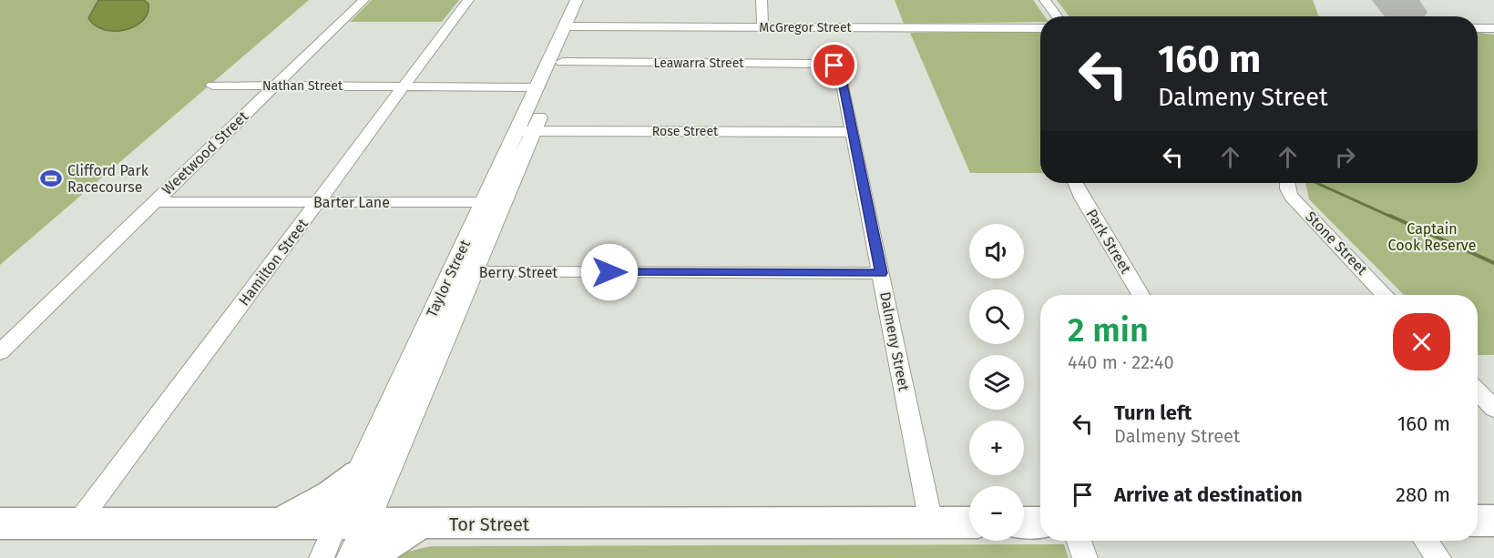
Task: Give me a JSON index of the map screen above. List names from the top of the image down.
{
  "streets": {
    "highway": ["Tor Street"],
    "main road": ["Taylor Street"],
    "street": [
      "McGregor Street",
      "Leawarra Street",
      "Nathan Street",
      "Rose Street",
      "Weetwood Street",
      "Barter Lane",
      "Park Street",
      "Stone Street",
      "Hamilton Street",
      "Berry Street",
      "Dalmeny Street"
    ]
  },
  "crossings": [
    ["McGregor Street", "Taylor Street"],
    ["Leawarra Street", "Taylor Street"],
    ["Leawarra Street", "Dalmeny Street"],
    ["Nathan Street", "Weetwood Street"],
    ["Nathan Street", "Hamilton Street"],
    ["Nathan Street", "Taylor Street"],
    ["Rose Street", "Taylor Street"],
    ["Rose Street", "Dalmeny Street"],
    ["Weetwood Street", "Barter Lane"],
    ["Barter Lane", "Hamilton Street"],
    ["Barter Lane", "Taylor Street"],
    ["Berry Street", "Taylor Street"],
    ["Berry Street", "Dalmeny Street"],
    ["Taylor Street", "Tor Street"],
    ["Dalmeny Street", "Tor Street"]
  ],
  "parks": ["Captain Cook Reserve"],
  "places": {
    "sports": ["Clifford Park Racecourse"]
  },
  "page": {
    "turn": ["160 m", "Dalmeny Street"],
    "map_buttons": ["+", "−"],
    "heading": ["2 min", "440 m · 22:40"],
    "list": [
      {
        "name": "Turn left",
        "note": "Dalmeny Street",
        "value": "160 m"
      },
      {
        "name": "Arrive at destination",
        "value": "280 m"
      }
    ]
  }
}
